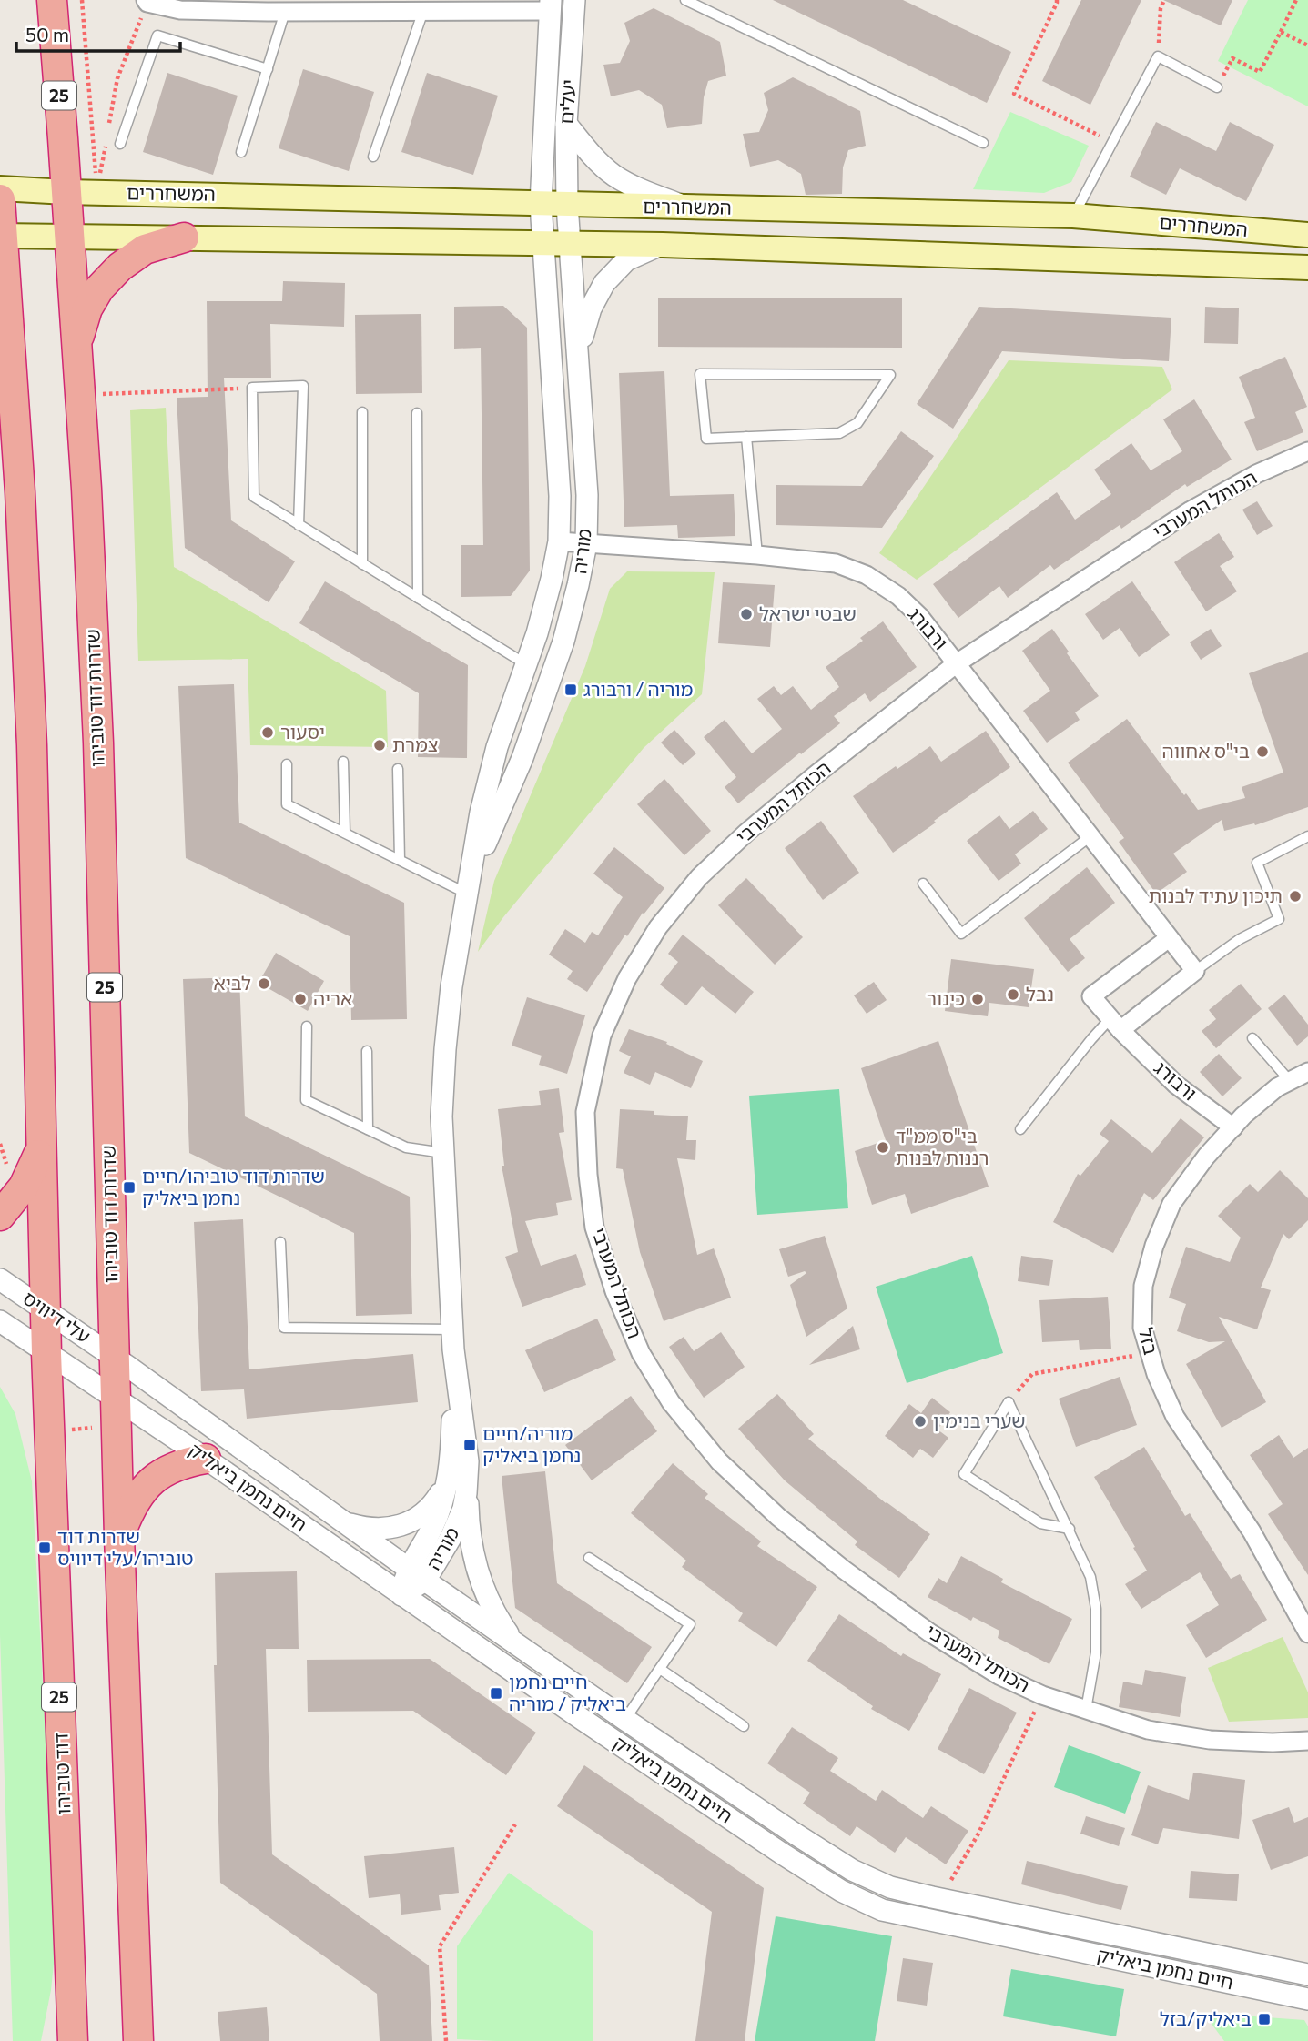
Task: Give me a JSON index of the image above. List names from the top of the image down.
{
  "streets": {
    "highway": ["25", "שדרות דוד טוביהו", "דוד טוביהו"],
    "main road": ["המשחררים"],
    "street": [
      "יעלים",
      "הכותל המערבי",
      "מוריה",
      "ורבורג",
      "עלי דיוויס",
      "בזל",
      "חיים נחמן ביאליק"
    ]
  },
  "crossings": [
    ["25", "המשחררים"],
    ["25", "שדרות דוד טוביהו"],
    ["25", "עלי דיוויס"],
    ["25", "חיים נחמן ביאליק"],
    ["25", "דוד טוביהו"],
    ["יעלים", "המשחררים"],
    ["יעלים", "מוריה"],
    ["המשחררים", "מוריה"],
    ["המשחררים", "שדרות דוד טוביהו"],
    ["הכותל המערבי", "ורבורג"],
    ["מוריה", "ורבורג"],
    ["מוריה", "חיים נחמן ביאליק"],
    ["ורבורג", "בזל"],
    ["שדרות דוד טוביהו", "עלי דיוויס"],
    ["שדרות דוד טוביהו", "חיים נחמן ביאליק"],
    ["עלי דיוויס", "חיים נחמן ביאליק"],
    ["עלי דיוויס", "דוד טוביהו"],
    ["חיים נחמן ביאליק", "דוד טוביהו"]
  ],
  "places": {
    "other": [
      "שבטי ישראל",
      "יסעור",
      "צמרת",
      "בי\"ס אחווה",
      "תיכון עתיד לבנות",
      "לביא",
      "נבל",
      "אריה",
      "כינור",
      "בי\"ס ממ\"ד רננות לבנות",
      "שערי בנימין"
    ],
    "transit": [
      "מוריה / ורבורג",
      "שדרות דוד טוביהו/חיים נחמן ביאליק",
      "מוריה/חיים נחמן ביאליק",
      "שדרות דוד טוביהו/עלי דיוויס",
      "חיים נחמן ביאליק / מוריה",
      "ביאליק/בזל"
    ]
  },
  "scale_bar": "50 m"
}
